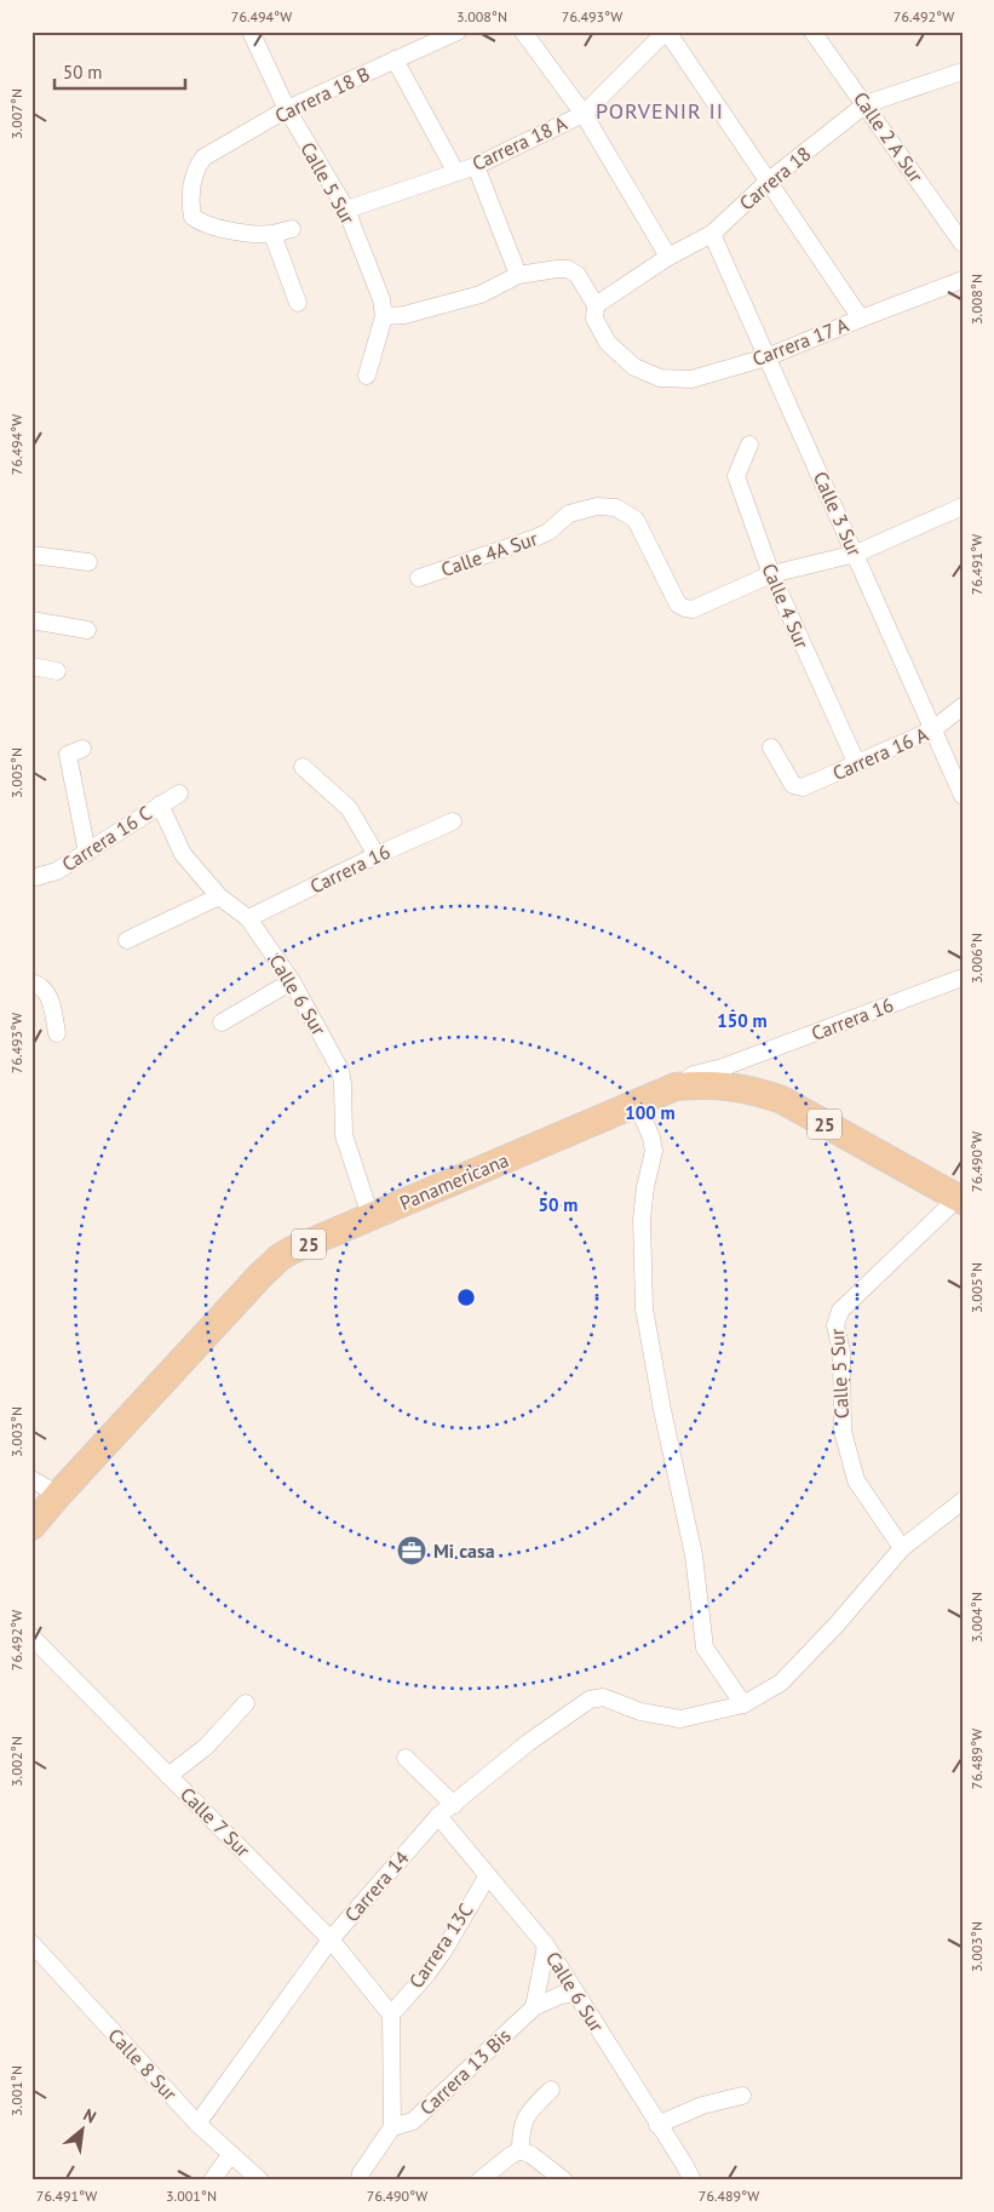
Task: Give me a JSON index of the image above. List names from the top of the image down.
{
  "streets": {
    "main road": ["25", "Panamericana"],
    "street": [
      "Carrera 18 B",
      "Calle 2 A Sur",
      "Carrera 18 A",
      "Carrera 18",
      "Calle 5 Sur",
      "Carrera 17 A",
      "Calle 3 Sur",
      "Calle 4A Sur",
      "Calle 4 Sur",
      "Carrera 16 A",
      "Carrera 16 C",
      "Carrera 16",
      "Calle 6 Sur",
      "Calle 7 Sur",
      "Carrera 14",
      "Carrera 13C",
      "Calle 8 Sur",
      "Carrera 13 Bis"
    ]
  },
  "crossings": [
    ["Carrera 18 B", "Calle 5 Sur"],
    ["Calle 2 A Sur", "Carrera 18"],
    ["Carrera 18 A", "Calle 5 Sur"],
    ["Carrera 18", "Carrera 17 A"],
    ["Carrera 18", "Calle 3 Sur"],
    ["Calle 5 Sur", "Panamericana"],
    ["Carrera 17 A", "Calle 3 Sur"],
    ["Calle 3 Sur", "Carrera 16 A"],
    ["Calle 4A Sur", "Calle 4 Sur"],
    ["Calle 4 Sur", "Carrera 16 A"],
    ["Carrera 16 C", "Calle 6 Sur"],
    ["Carrera 16", "Calle 6 Sur"],
    ["Carrera 16", "Panamericana"],
    ["Calle 6 Sur", "Panamericana"],
    ["Calle 6 Sur", "Carrera 14"],
    ["Calle 6 Sur", "Carrera 13C"],
    ["Calle 6 Sur", "Carrera 13 Bis"],
    ["Calle 7 Sur", "Carrera 14"],
    ["Calle 7 Sur", "Carrera 13C"],
    ["Carrera 14", "Calle 8 Sur"]
  ],
  "districts": ["PORVENIR II"],
  "places": {
    "office": ["Mi casa"]
  },
  "scale_bar": "50 m",
  "north": "top right",
  "coordinates": [
    "76.494°W",
    "3.008°N",
    "76.493°W",
    "76.492°W",
    "3.007°N",
    "76.491°W",
    "3.005°N",
    "3.006°N",
    "76.490°W",
    "3.003°N",
    "3.004°N",
    "76.489°W",
    "3.002°N",
    "3.001°N"
  ],
  "rings": ["150 m", "100 m", "50 m"]
}
